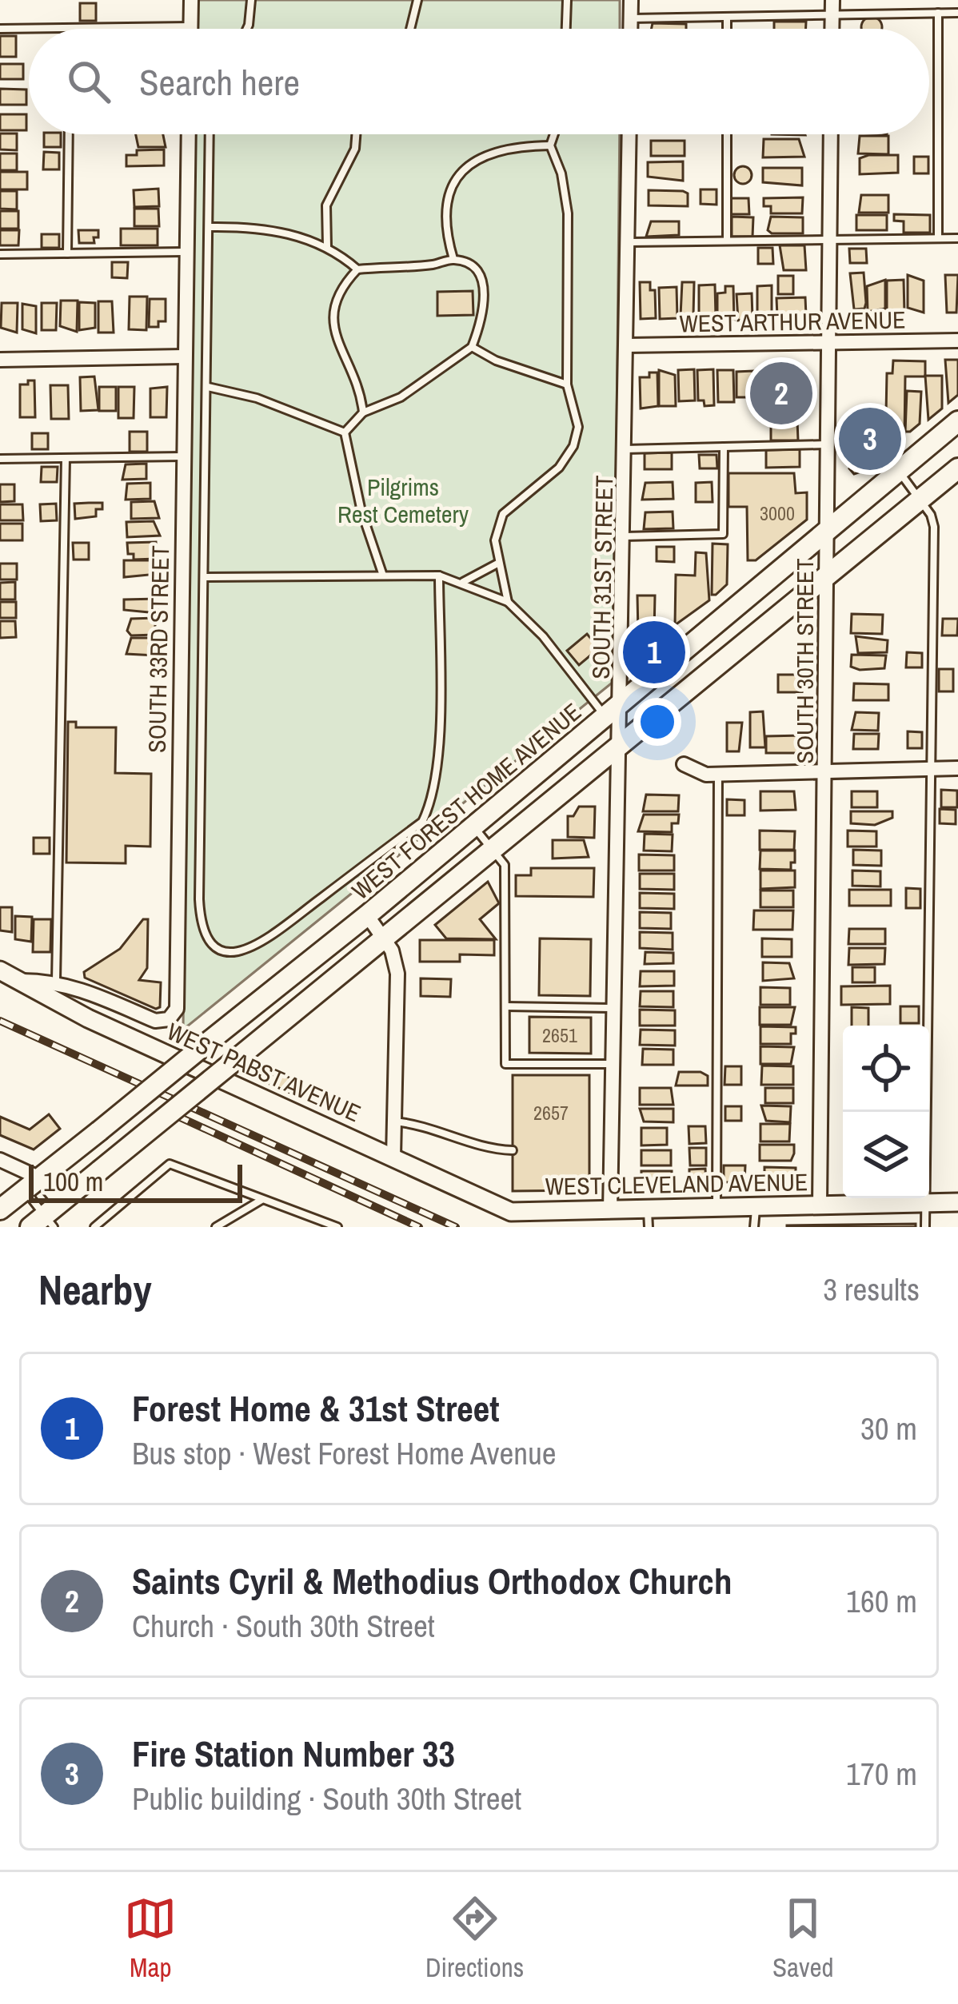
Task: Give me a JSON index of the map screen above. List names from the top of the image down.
{
  "streets": {
    "main road": ["WEST FOREST HOME AVENUE"],
    "street": [
      "WEST ARTHUR AVENUE",
      "SOUTH 31ST STREET",
      "SOUTH 33RD STREET",
      "SOUTH 30TH STREET",
      "WEST PABST AVENUE",
      "WEST CLEVELAND AVENUE"
    ]
  },
  "crossings": [
    ["WEST ARTHUR AVENUE", "SOUTH 31ST STREET"],
    ["WEST ARTHUR AVENUE", "SOUTH 30TH STREET"],
    ["SOUTH 31ST STREET", "WEST FOREST HOME AVENUE"],
    ["SOUTH 31ST STREET", "WEST CLEVELAND AVENUE"],
    ["SOUTH 33RD STREET", "WEST PABST AVENUE"],
    ["SOUTH 30TH STREET", "WEST FOREST HOME AVENUE"],
    ["SOUTH 30TH STREET", "WEST CLEVELAND AVENUE"],
    ["WEST PABST AVENUE", "WEST CLEVELAND AVENUE"]
  ],
  "parks": ["Pilgrims Rest Cemetery"],
  "house_numbers": ["3000", "2651", "2657"],
  "scale_bar": "100 m",
  "page": {
    "search": "Search here",
    "pins": ["2", "3", "1"],
    "scale": "100 m",
    "heading": ["Nearby", "3 results"],
    "list": [
      {
        "mark": "1",
        "name": "Forest Home & 31st Street",
        "note": "Bus stop · West Forest Home Avenue",
        "value": "30 m"
      },
      {
        "mark": "2",
        "name": "Saints Cyril & Methodius Orthodox Church",
        "note": "Church · South 30th Street",
        "value": "160 m"
      },
      {
        "mark": "3",
        "name": "Fire Station Number 33",
        "note": "Public building · South 30th Street",
        "value": "170 m"
      }
    ],
    "nav": ["Map", "Directions", "Saved"]
  }
}
